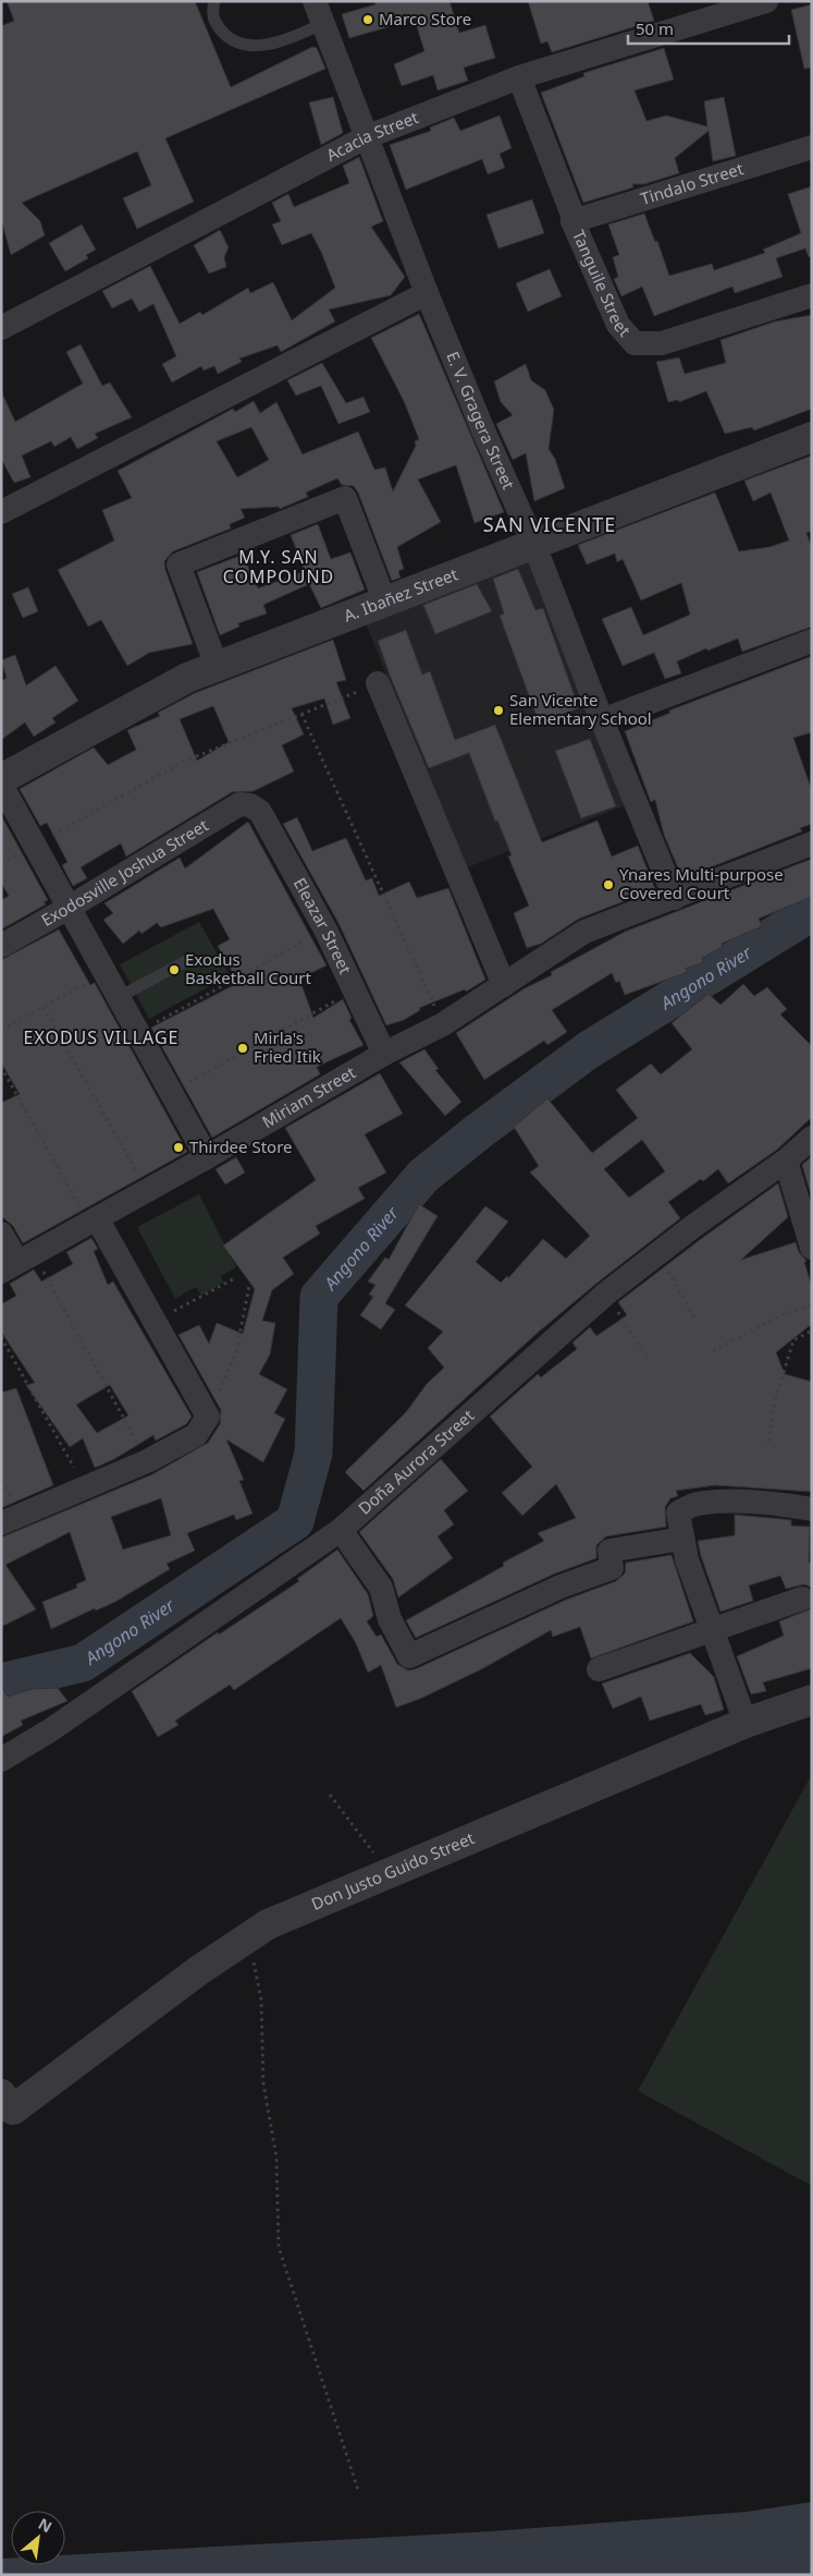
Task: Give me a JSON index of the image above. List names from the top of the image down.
{
  "streets": {
    "street": [
      "Acacia Street",
      "Tindalo Street",
      "Tanguile Street",
      "E. V. Gragera Street",
      "A. Ibañez Street",
      "Exodosville Joshua Street",
      "Eleazar Street",
      "Miriam Street",
      "Doña Aurora Street",
      "Don Justo Guido Street"
    ]
  },
  "crossings": [
    ["Acacia Street", "Tanguile Street"],
    ["Acacia Street", "E. V. Gragera Street"],
    ["Tindalo Street", "Tanguile Street"],
    ["E. V. Gragera Street", "A. Ibañez Street"],
    ["E. V. Gragera Street", "Miriam Street"],
    ["Exodosville Joshua Street", "Eleazar Street"],
    ["Eleazar Street", "Miriam Street"]
  ],
  "districts": ["SAN VICENTE", "M.Y. SAN COMPOUND", "EXODUS VILLAGE"],
  "water": ["Angono River"],
  "places": [
    "Marco Store",
    "San Vicente Elementary School",
    "Ynares Multi-purpose Covered Court",
    "Exodus Basketball Court",
    "Mirla's Fried Itik",
    "Thirdee Store"
  ],
  "scale_bar": "50 m",
  "north": "top right"
}
